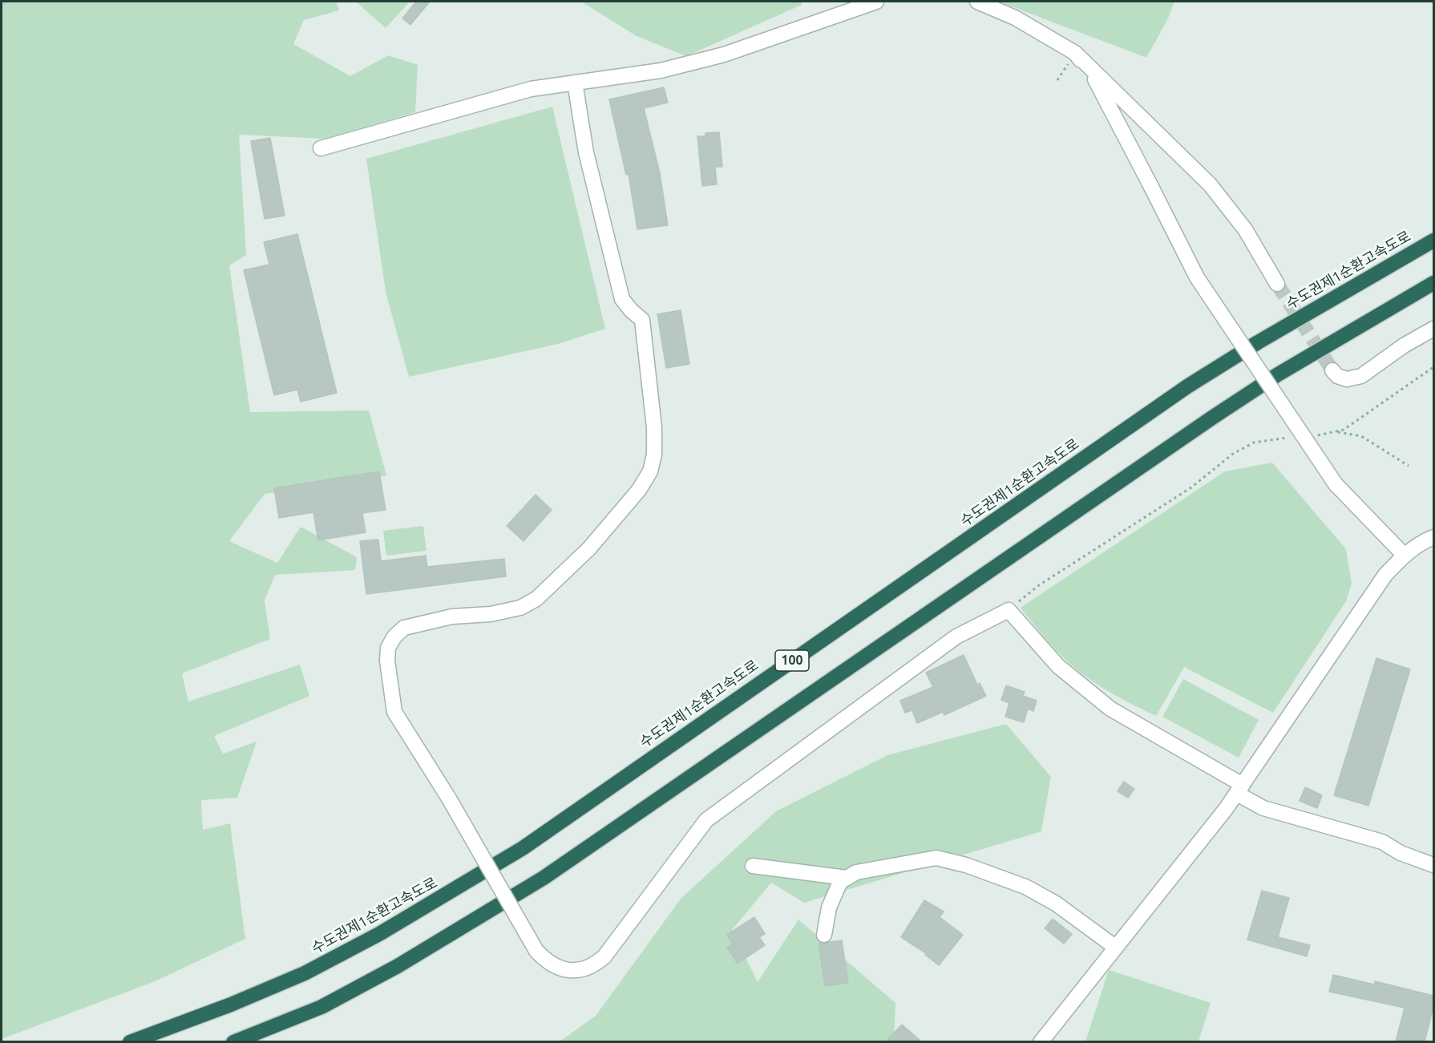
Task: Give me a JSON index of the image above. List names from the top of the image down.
{
  "streets": {
    "highway": ["수도권제1순환고속도로", "100"]
  }
}
